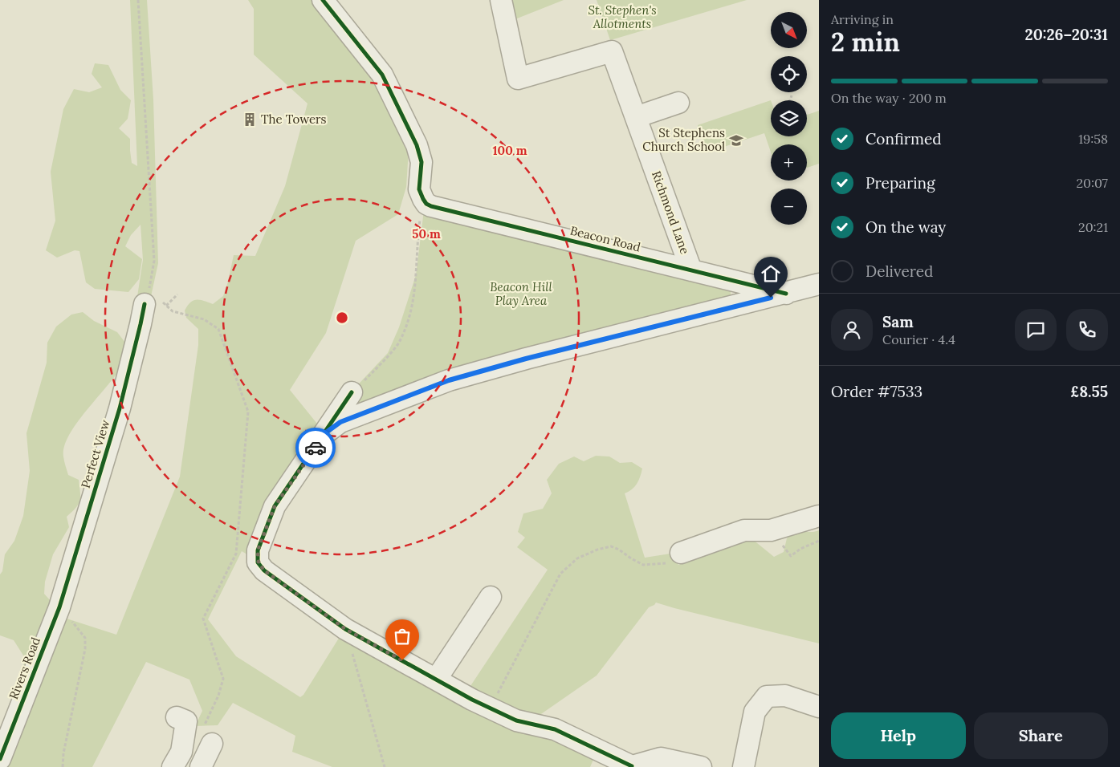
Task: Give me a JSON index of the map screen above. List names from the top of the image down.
{
  "streets": {
    "street": [
      "Richmond Lane",
      "Beacon Road",
      "Perfect View",
      "Rivers Road"
    ]
  },
  "crossings": [
    ["Richmond Lane", "Beacon Road"],
    ["Perfect View", "Rivers Road"]
  ],
  "parks": ["St. Stephen's Allotments", "Beacon Hill Play Area"],
  "places": {
    "building": ["The Towers"],
    "school or university": ["St Stephens Church School"]
  },
  "north": "bottom right",
  "page": {
    "heading": ["2 min", "Arriving in", "20:26–20:31"],
    "panel": [
      "Sam",
      "Courier · 4.4",
      "Order #7533",
      "£8.55"
    ],
    "map_buttons": ["+", "−"],
    "bar": "On the way · 200 m",
    "list": [
      ["Confirmed", "19:58"],
      ["Preparing", "20:07"],
      ["On the way", "20:21"],
      "Delivered"
    ],
    "buttons": ["Help", "Share"]
  },
  "rings": ["100 m", "50 m"]
}
